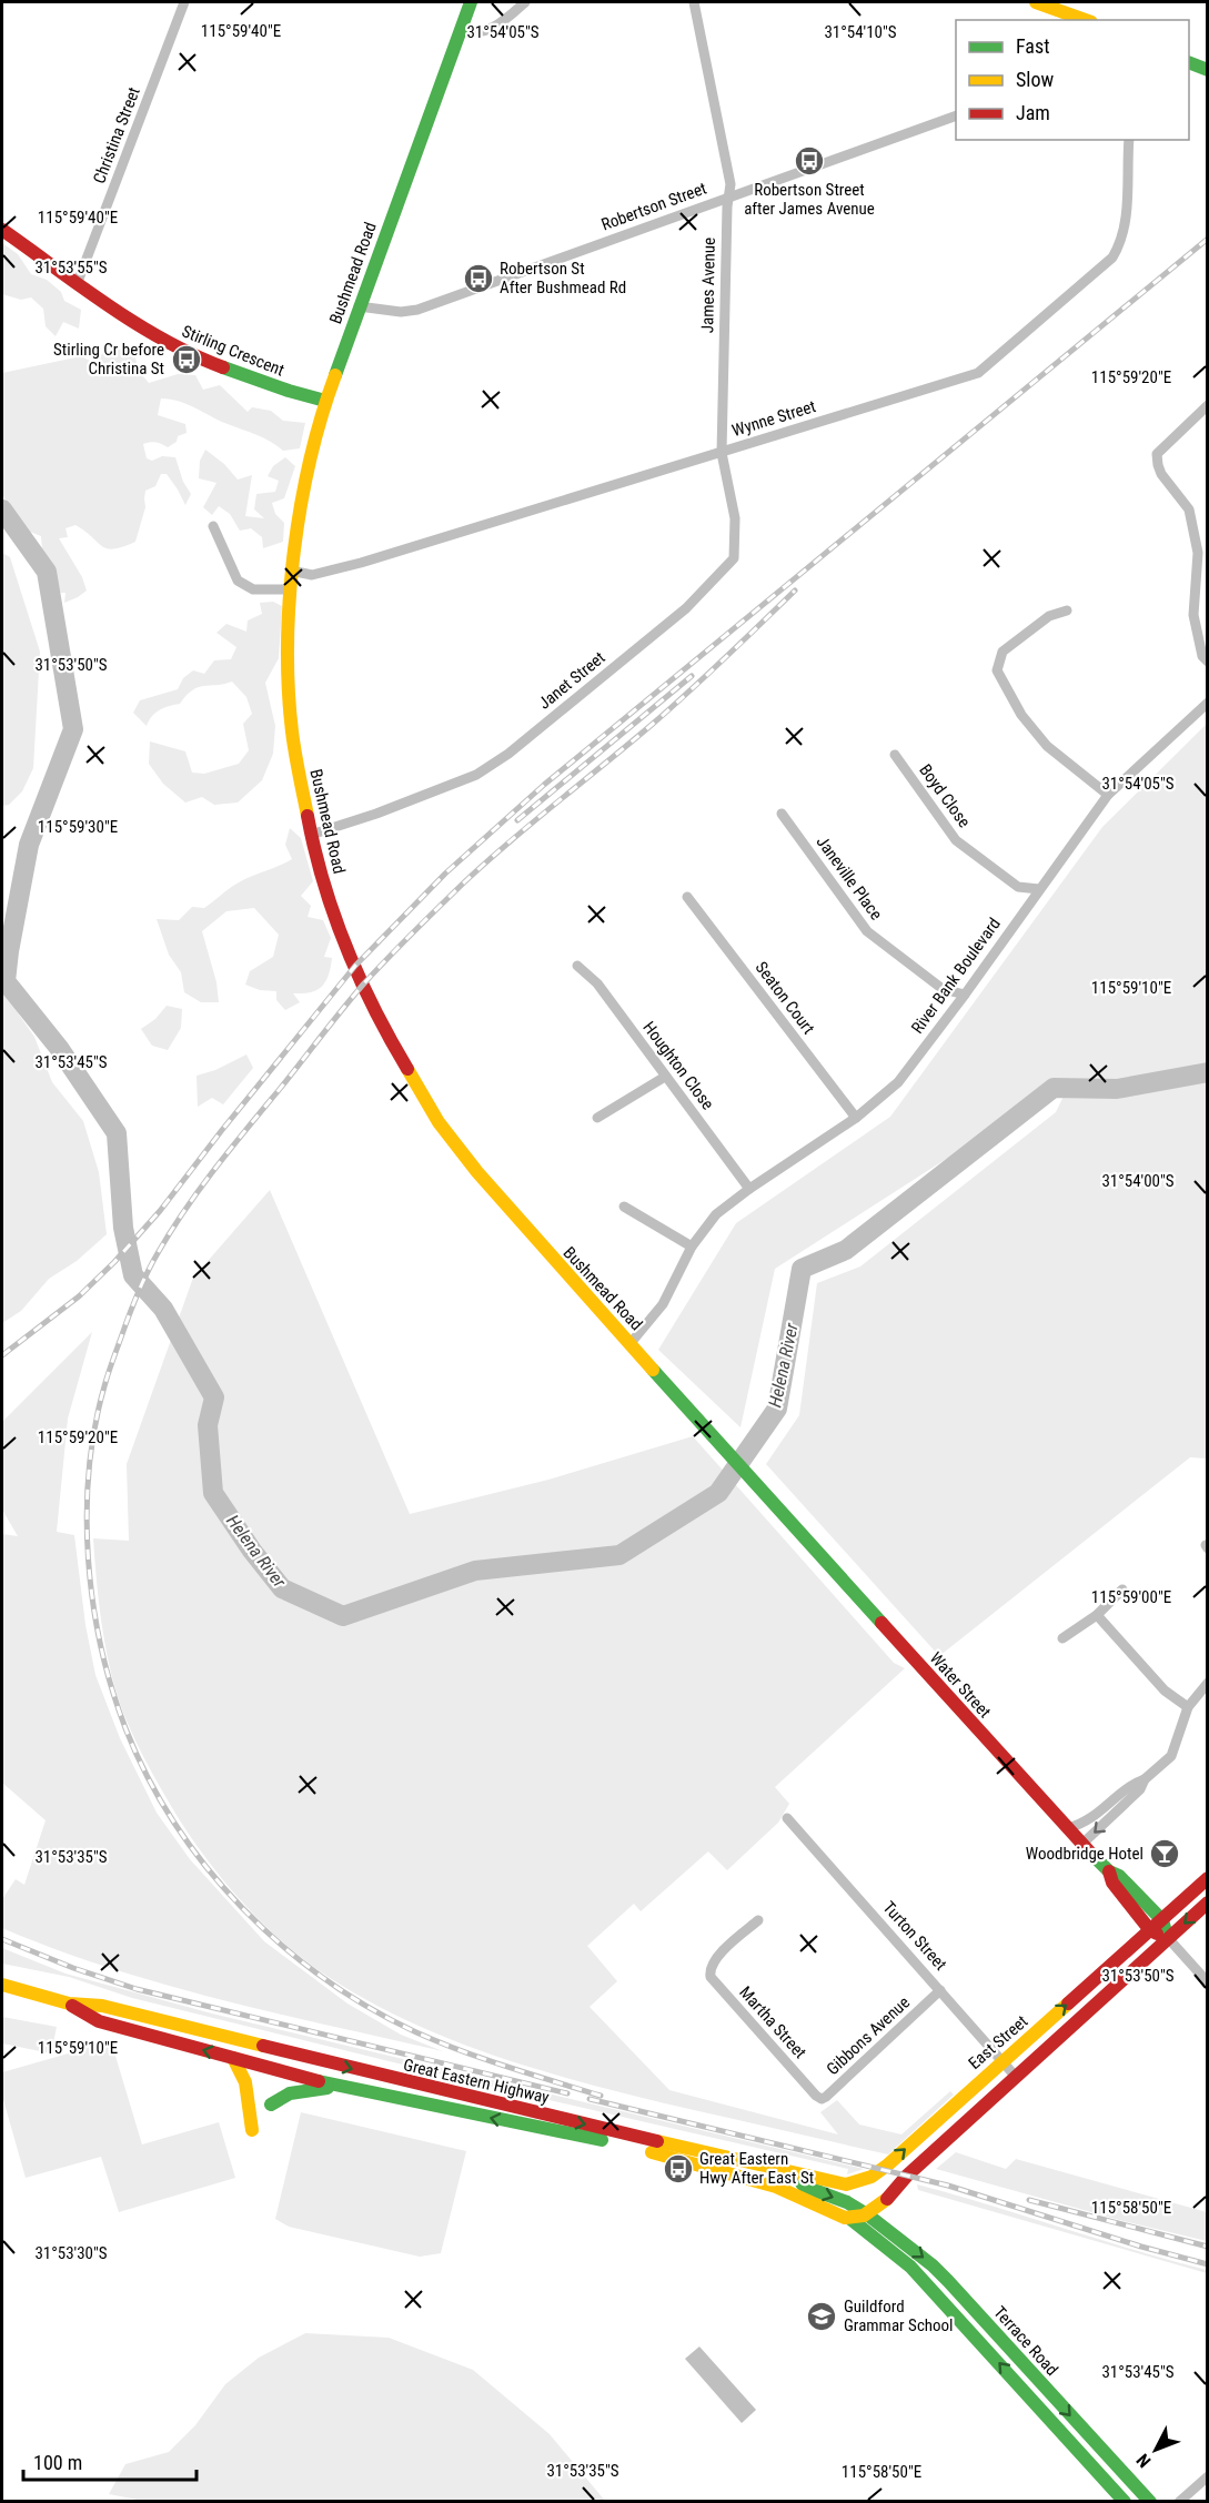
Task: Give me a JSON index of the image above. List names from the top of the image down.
{
  "streets": {
    "main road": [
      "Bushmead Road",
      "Stirling Crescent",
      "Water Street",
      "East Street",
      "Great Eastern Highway",
      "Terrace Road"
    ],
    "street": [
      "Christina Street",
      "Robertson Street",
      "James Avenue",
      "Wynne Street",
      "Janet Street",
      "Boyd Close",
      "Janeville Place",
      "River Bank Boulevard",
      "Seaton Court",
      "Houghton Close",
      "Turton Street",
      "Martha Street",
      "Gibbons Avenue"
    ]
  },
  "crossings": [
    ["Christina Street", "Stirling Crescent"],
    ["Robertson Street", "Bushmead Road"],
    ["Robertson Street", "James Avenue"],
    ["Bushmead Road", "Stirling Crescent"],
    ["Bushmead Road", "Wynne Street"],
    ["Bushmead Road", "Janet Street"],
    ["Bushmead Road", "River Bank Boulevard"],
    ["Bushmead Road", "Water Street"],
    ["James Avenue", "Wynne Street"],
    ["James Avenue", "Janet Street"],
    ["Wynne Street", "Janet Street"],
    ["Boyd Close", "River Bank Boulevard"],
    ["Janeville Place", "River Bank Boulevard"],
    ["River Bank Boulevard", "Seaton Court"],
    ["River Bank Boulevard", "Houghton Close"],
    ["Water Street", "East Street"],
    ["Turton Street", "Gibbons Avenue"],
    ["Turton Street", "East Street"],
    ["Martha Street", "Gibbons Avenue"],
    ["East Street", "Great Eastern Highway"],
    ["Great Eastern Highway", "Terrace Road"]
  ],
  "water": ["Helena River"],
  "places": {
    "bus stop": [
      "Robertson Street after James Avenue",
      "Robertson St After Bushmead Rd",
      "Stirling Cr before Christina St",
      "Great Eastern Hwy After East St"
    ],
    "bar": ["Woodbridge Hotel"],
    "school or university": ["Guildford Grammar School"]
  },
  "legend": ["Fast", "Slow", "Jam"],
  "scale_bar": "100 m",
  "north": "bottom left",
  "coordinates": [
    "115°59'40\"E",
    "31°54'05\"S",
    "31°54'10\"S",
    "31°53'55\"S",
    "115°59'20\"E",
    "31°53'50\"S",
    "115°59'30\"E",
    "115°59'10\"E",
    "31°53'45\"S",
    "31°54'00\"S",
    "115°59'00\"E",
    "31°53'35\"S",
    "115°58'50\"E",
    "31°53'30\"S"
  ]
}
